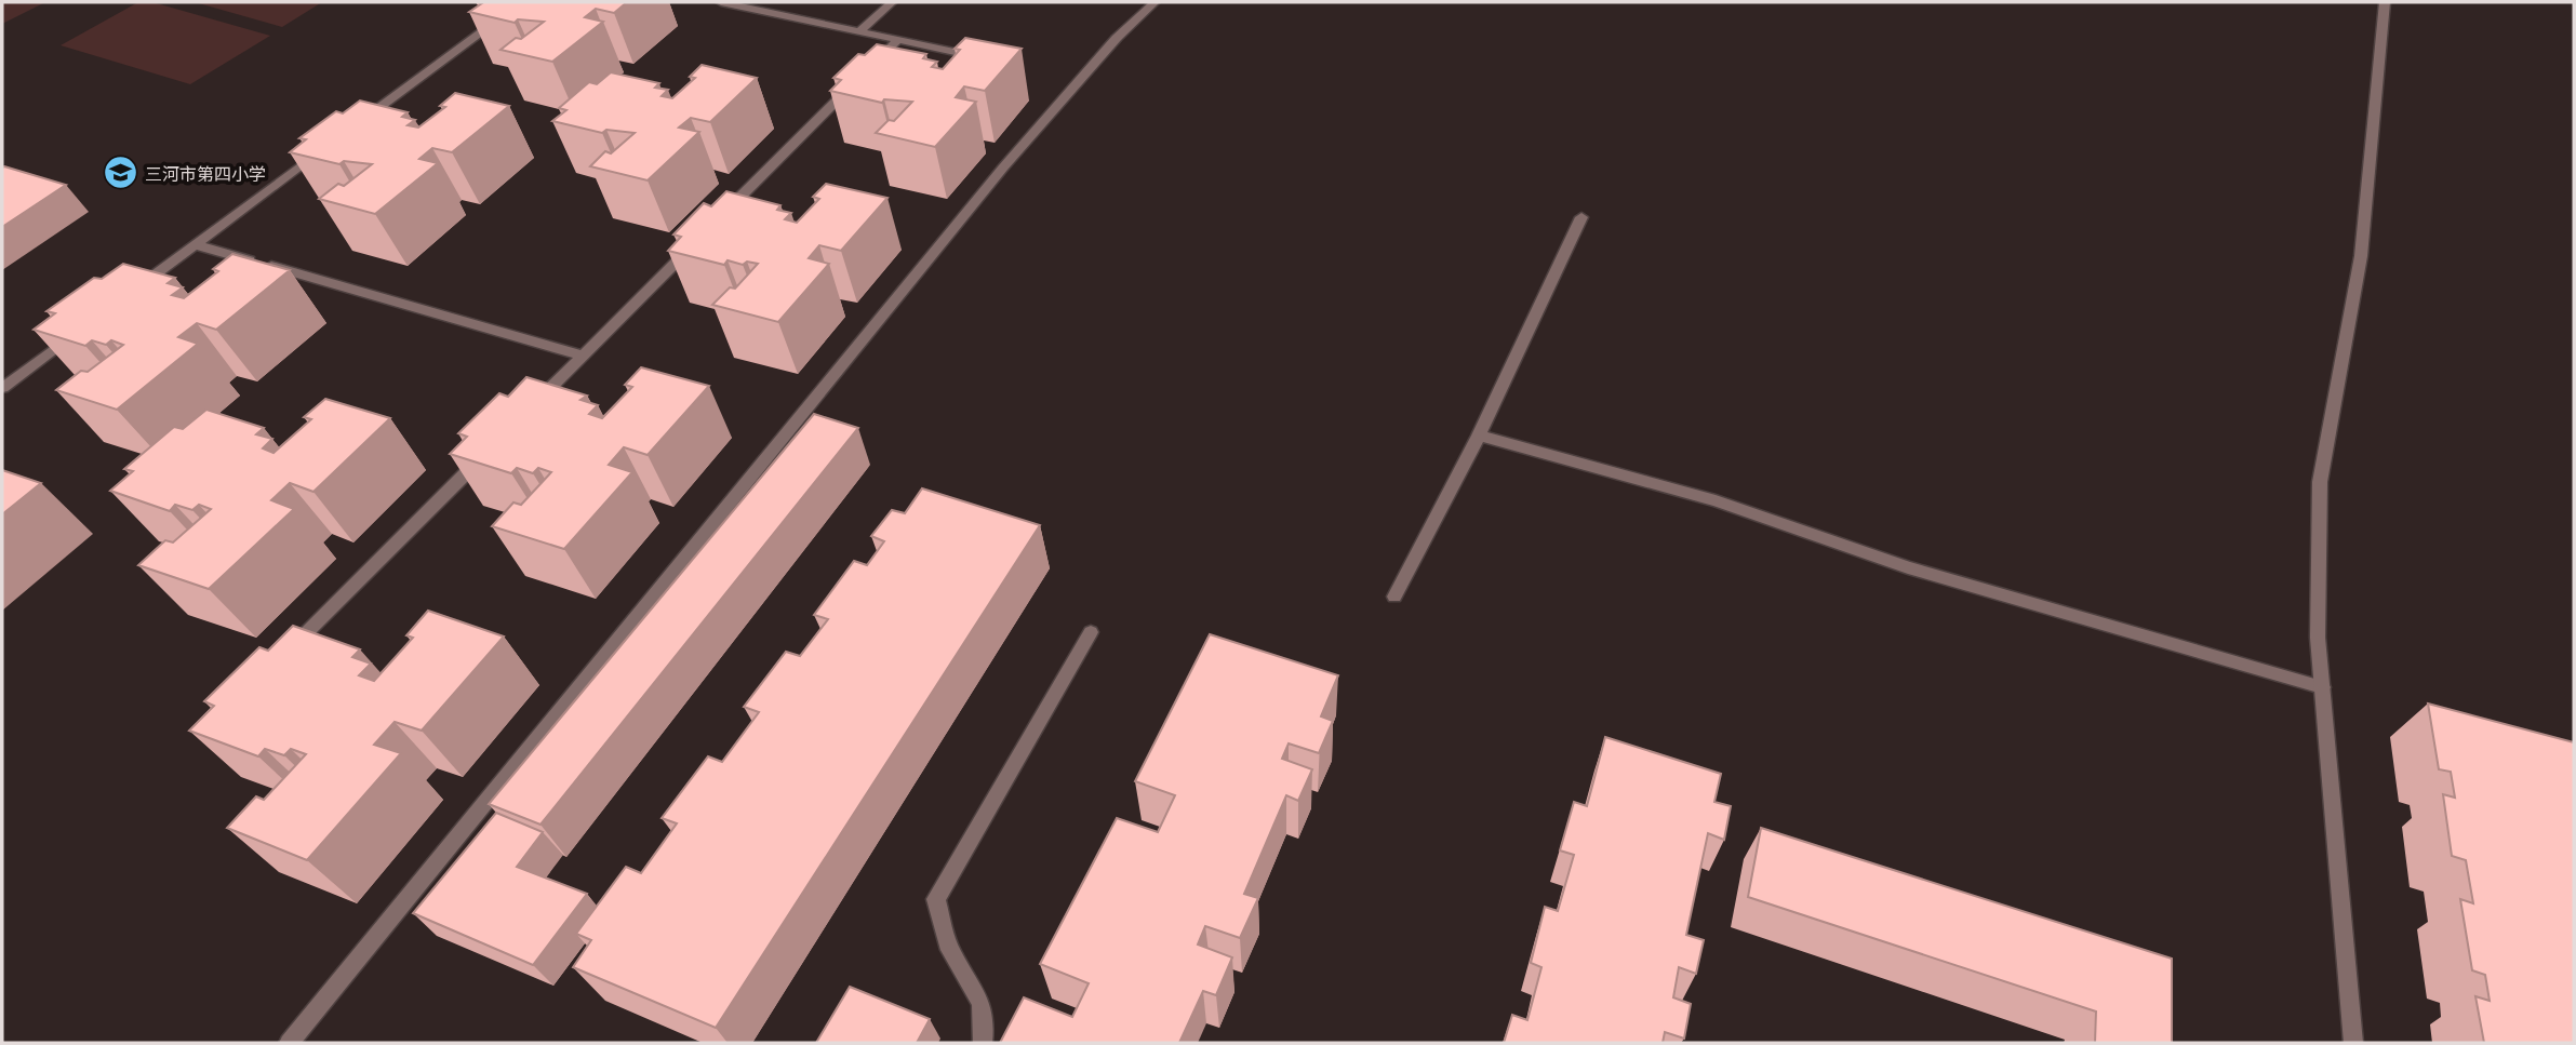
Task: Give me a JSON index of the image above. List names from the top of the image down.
{
  "places": {
    "school or university": ["三河市第四小学"]
  }
}
